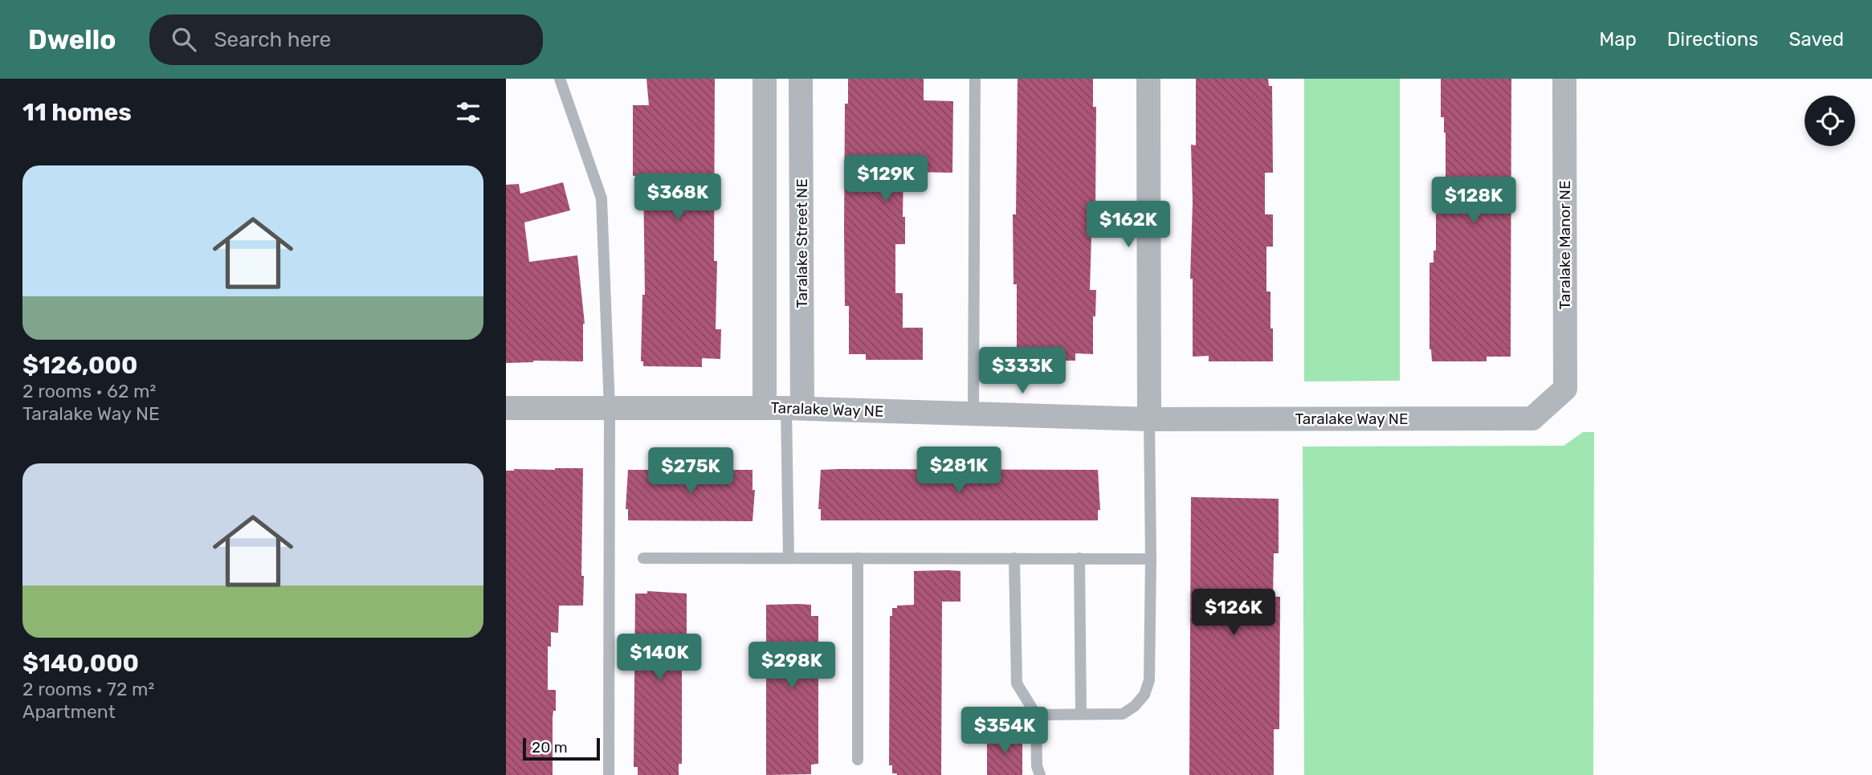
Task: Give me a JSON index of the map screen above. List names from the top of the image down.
{
  "streets": {
    "street": ["Taralake Street NE", "Taralake Manor NE", "Taralake Way NE"]
  },
  "crossings": [
    ["Taralake Street NE", "Taralake Way NE"],
    ["Taralake Manor NE", "Taralake Way NE"]
  ],
  "scale_bar": "20 m",
  "page": {
    "header": "Dwello",
    "search": "Search here",
    "nav": ["Map", "Directions", "Saved"],
    "heading": "11 homes",
    "list": [
      {
        "name": "$126,000",
        "note": "2 rooms · 62 m² · Taralake Way NE"
      },
      {
        "name": "$140,000",
        "note": "2 rooms · 72 m² · Apartment"
      }
    ],
    "price": [
      "$129K",
      "$368K",
      "$128K",
      "$162K",
      "$333K",
      "$281K",
      "$275K",
      "$126K",
      "$140K",
      "$298K",
      "$354K"
    ],
    "scale": "20 m"
  }
}
